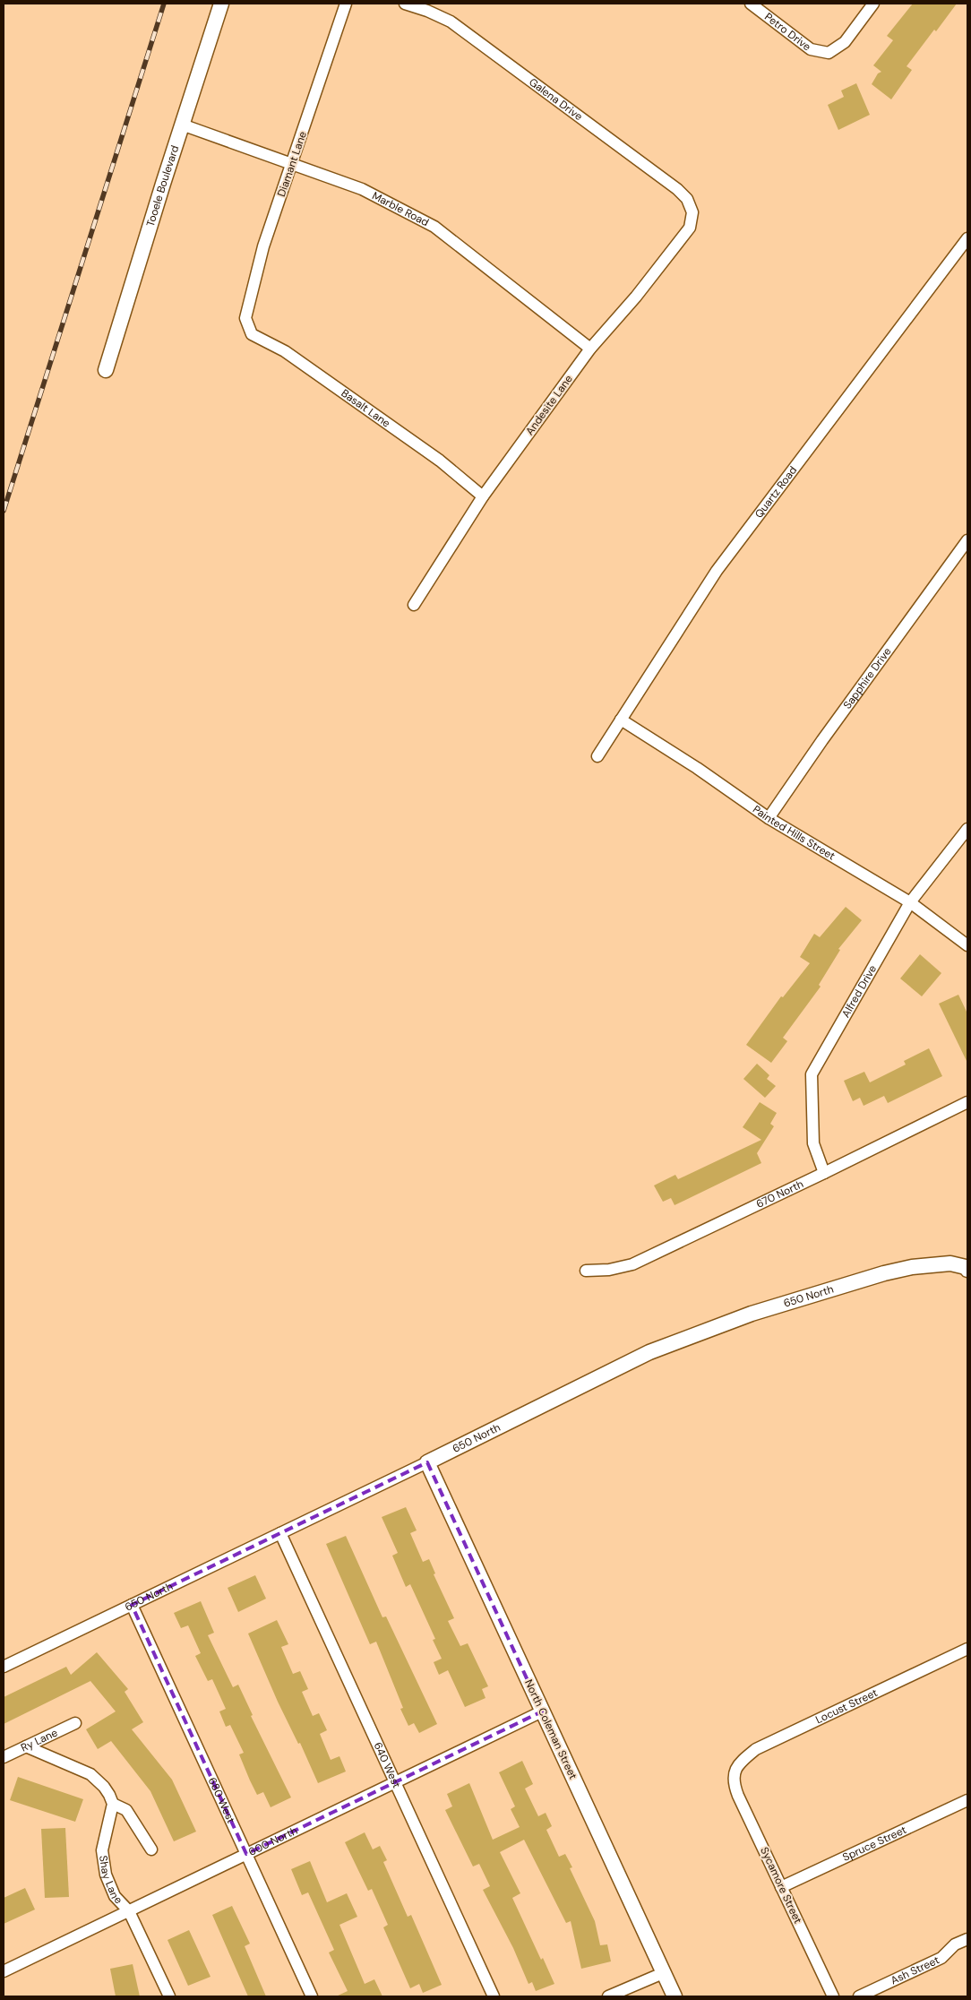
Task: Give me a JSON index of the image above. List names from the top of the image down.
{
  "streets": {
    "street": [
      "Petro Drive",
      "Galena Drive",
      "Diamant Lane",
      "Tooele Boulevard",
      "Marble Road",
      "Andesite Lane",
      "Basalt Lane",
      "Quartz Road",
      "Sapphire Drive",
      "Painted Hills Street",
      "Alfred Drive",
      "670 North",
      "650 North",
      "Locust Street",
      "North Coleman Street",
      "Ry Lane",
      "640 West",
      "680 West",
      "600 North",
      "Spruce Street",
      "Shay Lane",
      "Sycamore Street",
      "Ash Street"
    ]
  },
  "crossings": [
    ["Galena Drive", "Andesite Lane"],
    ["Diamant Lane", "Marble Road"],
    ["Diamant Lane", "Basalt Lane"],
    ["Tooele Boulevard", "Marble Road"],
    ["Marble Road", "Andesite Lane"],
    ["Andesite Lane", "Basalt Lane"],
    ["Quartz Road", "Painted Hills Street"],
    ["Sapphire Drive", "Painted Hills Street"],
    ["Painted Hills Street", "Alfred Drive"],
    ["Alfred Drive", "670 North"],
    ["650 North", "North Coleman Street"],
    ["650 North", "640 West"],
    ["650 North", "680 West"],
    ["Locust Street", "Sycamore Street"],
    ["North Coleman Street", "600 North"],
    ["640 West", "600 North"],
    ["680 West", "600 North"],
    ["600 North", "Shay Lane"],
    ["Spruce Street", "Sycamore Street"]
  ]
}
